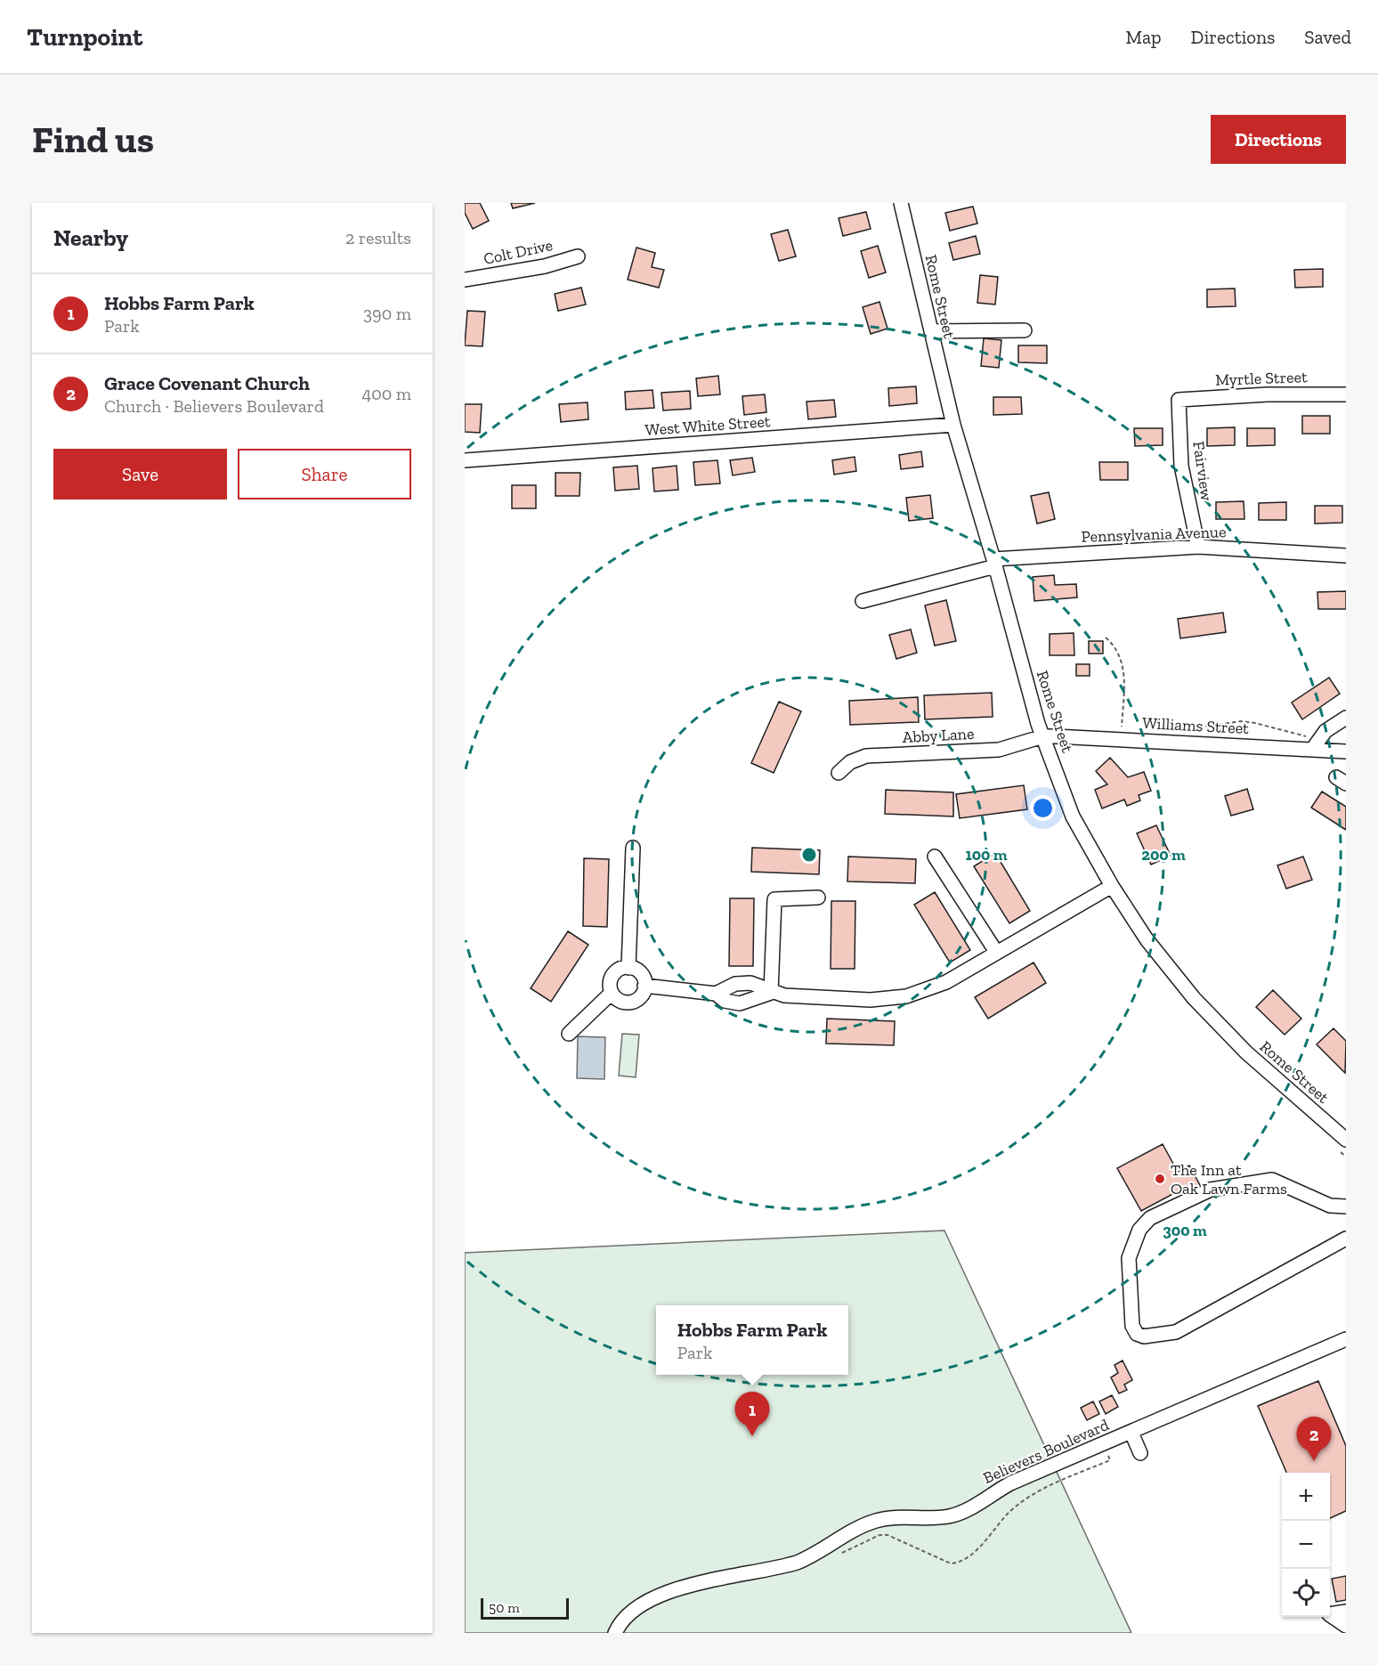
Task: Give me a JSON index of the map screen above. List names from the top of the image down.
{
  "streets": {
    "street": [
      "Colt Drive",
      "Rome Street",
      "Myrtle Street",
      "West White Street",
      "Fairview",
      "Pennsylvania Avenue",
      "Williams Street",
      "Abby Lane",
      "Believers Boulevard"
    ]
  },
  "crossings": [
    ["Rome Street", "West White Street"],
    ["Rome Street", "Pennsylvania Avenue"],
    ["Rome Street", "Williams Street"],
    ["Rome Street", "Abby Lane"],
    ["Myrtle Street", "Fairview"],
    ["Fairview", "Pennsylvania Avenue"],
    ["Williams Street", "Abby Lane"]
  ],
  "places": ["The Inn at Oak Lawn Farms"],
  "scale_bar": "50 m",
  "page": {
    "header": "Turnpoint",
    "nav": ["Map", "Directions", "Saved"],
    "buttons": [
      "Directions",
      ["Save", "Share"]
    ],
    "title": "Find us",
    "heading": ["Nearby", "2 results"],
    "list": [
      {
        "mark": "1",
        "name": "Hobbs Farm Park",
        "note": "Park",
        "value": "390 m"
      },
      {
        "mark": "2",
        "name": "Grace Covenant Church",
        "note": "Church · Believers Boulevard",
        "value": "400 m"
      }
    ],
    "popup": ["Hobbs Farm Park", "Park"],
    "pins": ["1", "2"],
    "map_buttons": ["+", "−"],
    "scale": "50 m"
  },
  "rings": ["100 m", "200 m", "300 m"]
}
